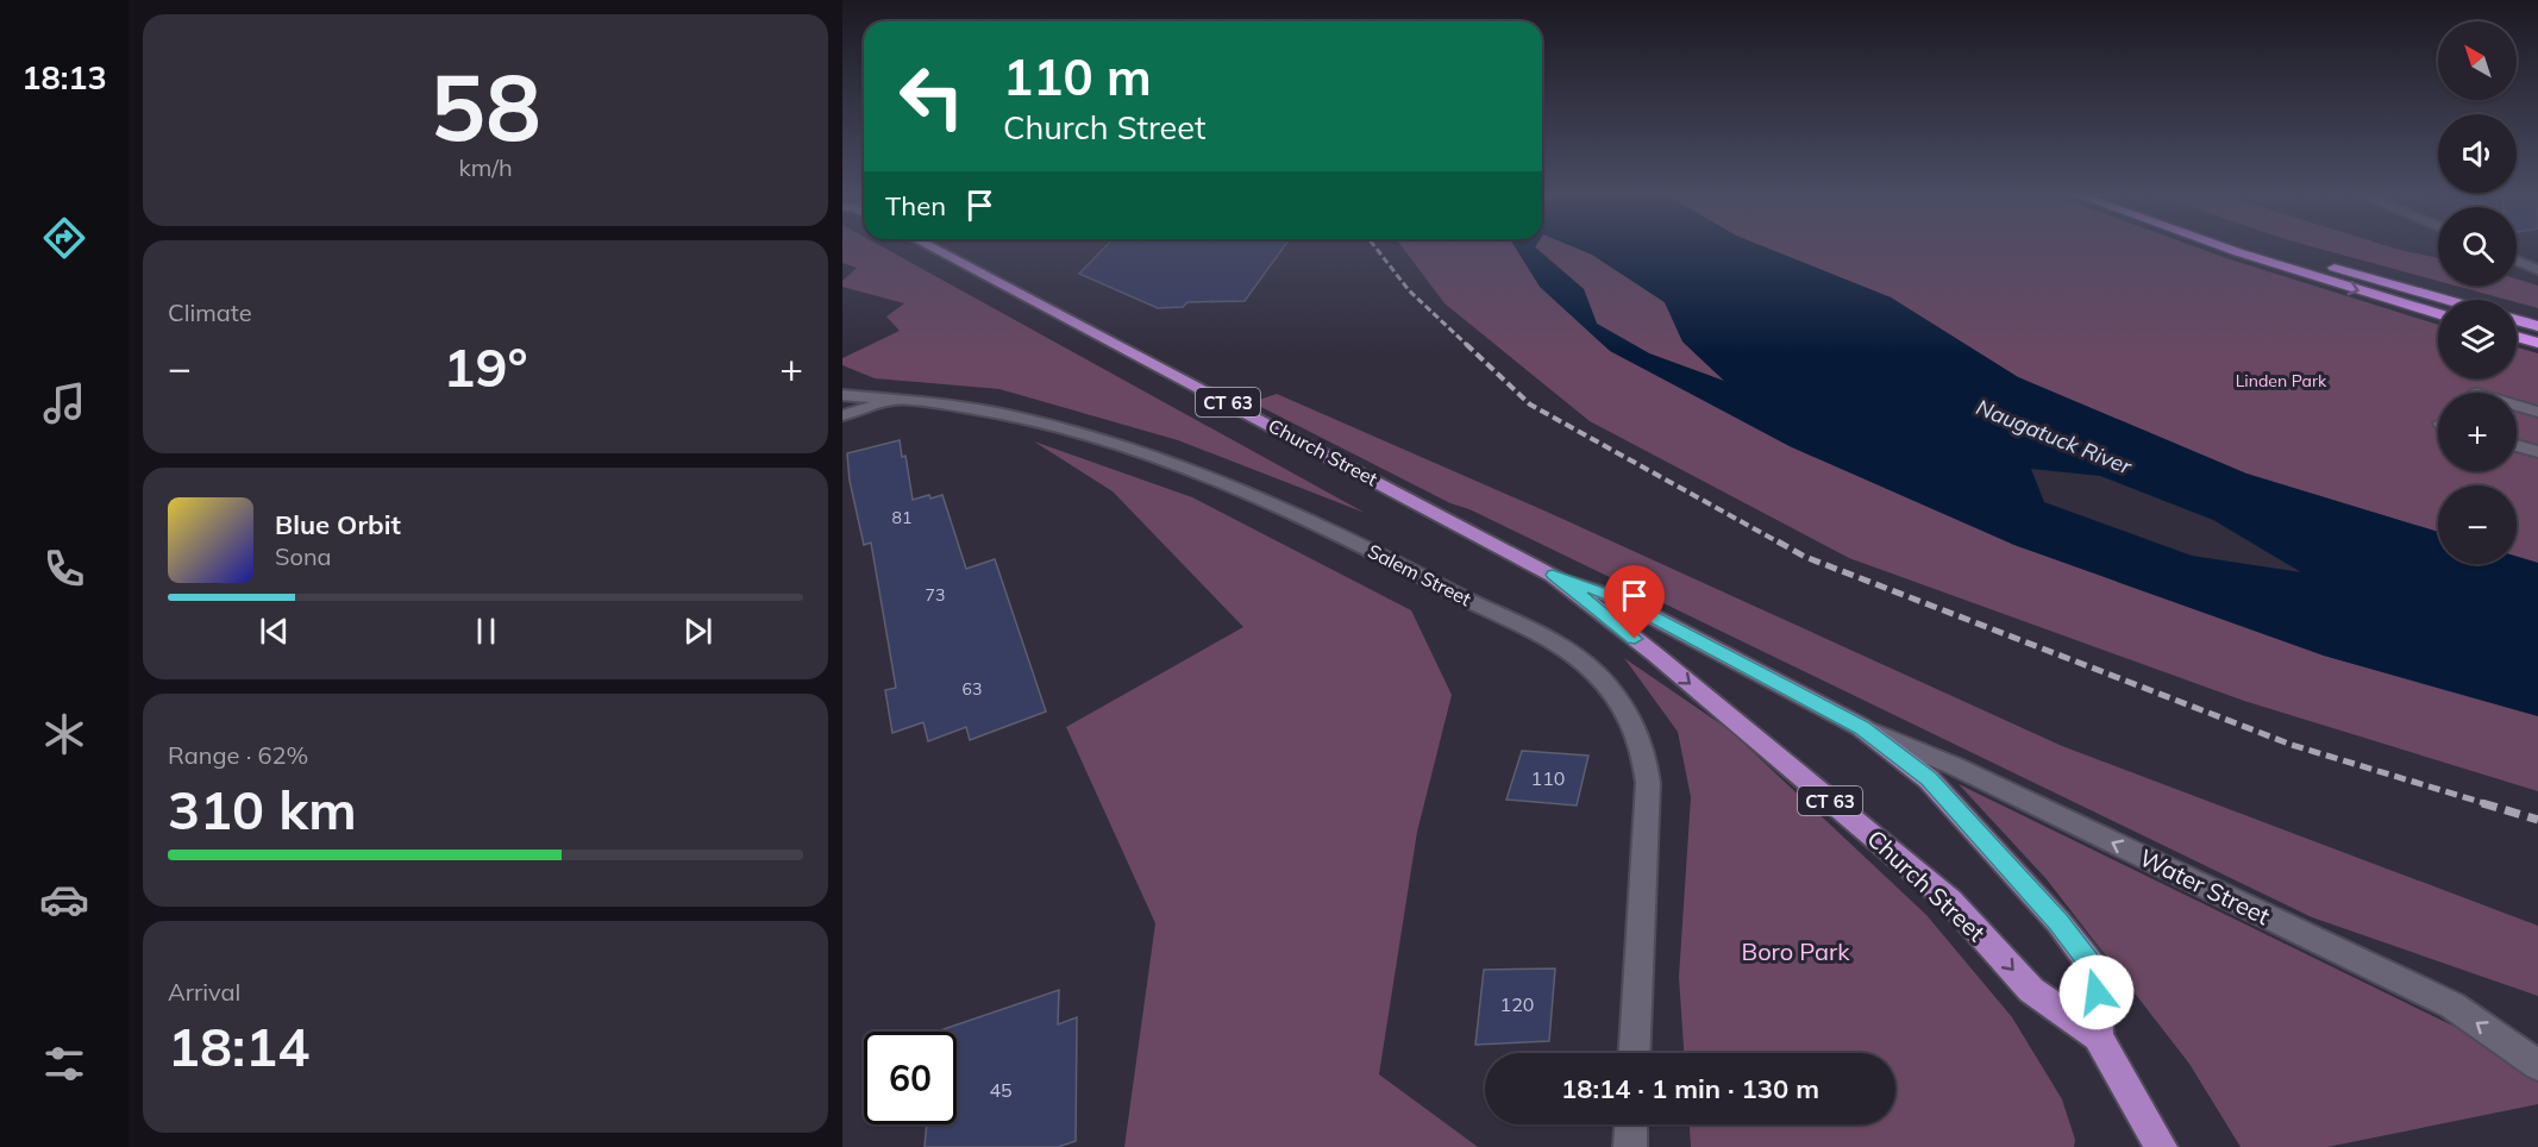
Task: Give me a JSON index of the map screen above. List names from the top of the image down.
{
  "streets": {
    "main road": ["CT 63", "Church Street"],
    "street": ["Salem Street", "Water Street"]
  },
  "crossings": [
    ["Church Street", "Water Street"]
  ],
  "one_way": ["Water Street"],
  "water": ["Naugatuck River"],
  "parks": ["Linden Park", "Boro Park"],
  "house_numbers": [
    "81",
    "73",
    "63",
    "110",
    "120",
    "45"
  ],
  "north": "top left",
  "page": {
    "tabs": "18:13",
    "tile": [
      ["58", "km/h"],
      "Climate",
      ["Range · 62%", "310 km"],
      ["Arrival", "18:14"]
    ],
    "map_buttons": ["+", "−"],
    "turn": ["110 m", "Church Street"],
    "then": "Then",
    "heat": ["−", "19°", "+"],
    "song": ["Blue Orbit", "Sona"],
    "limit": "60",
    "trip": "18:14 · 1 min · 130 m"
  }
}
